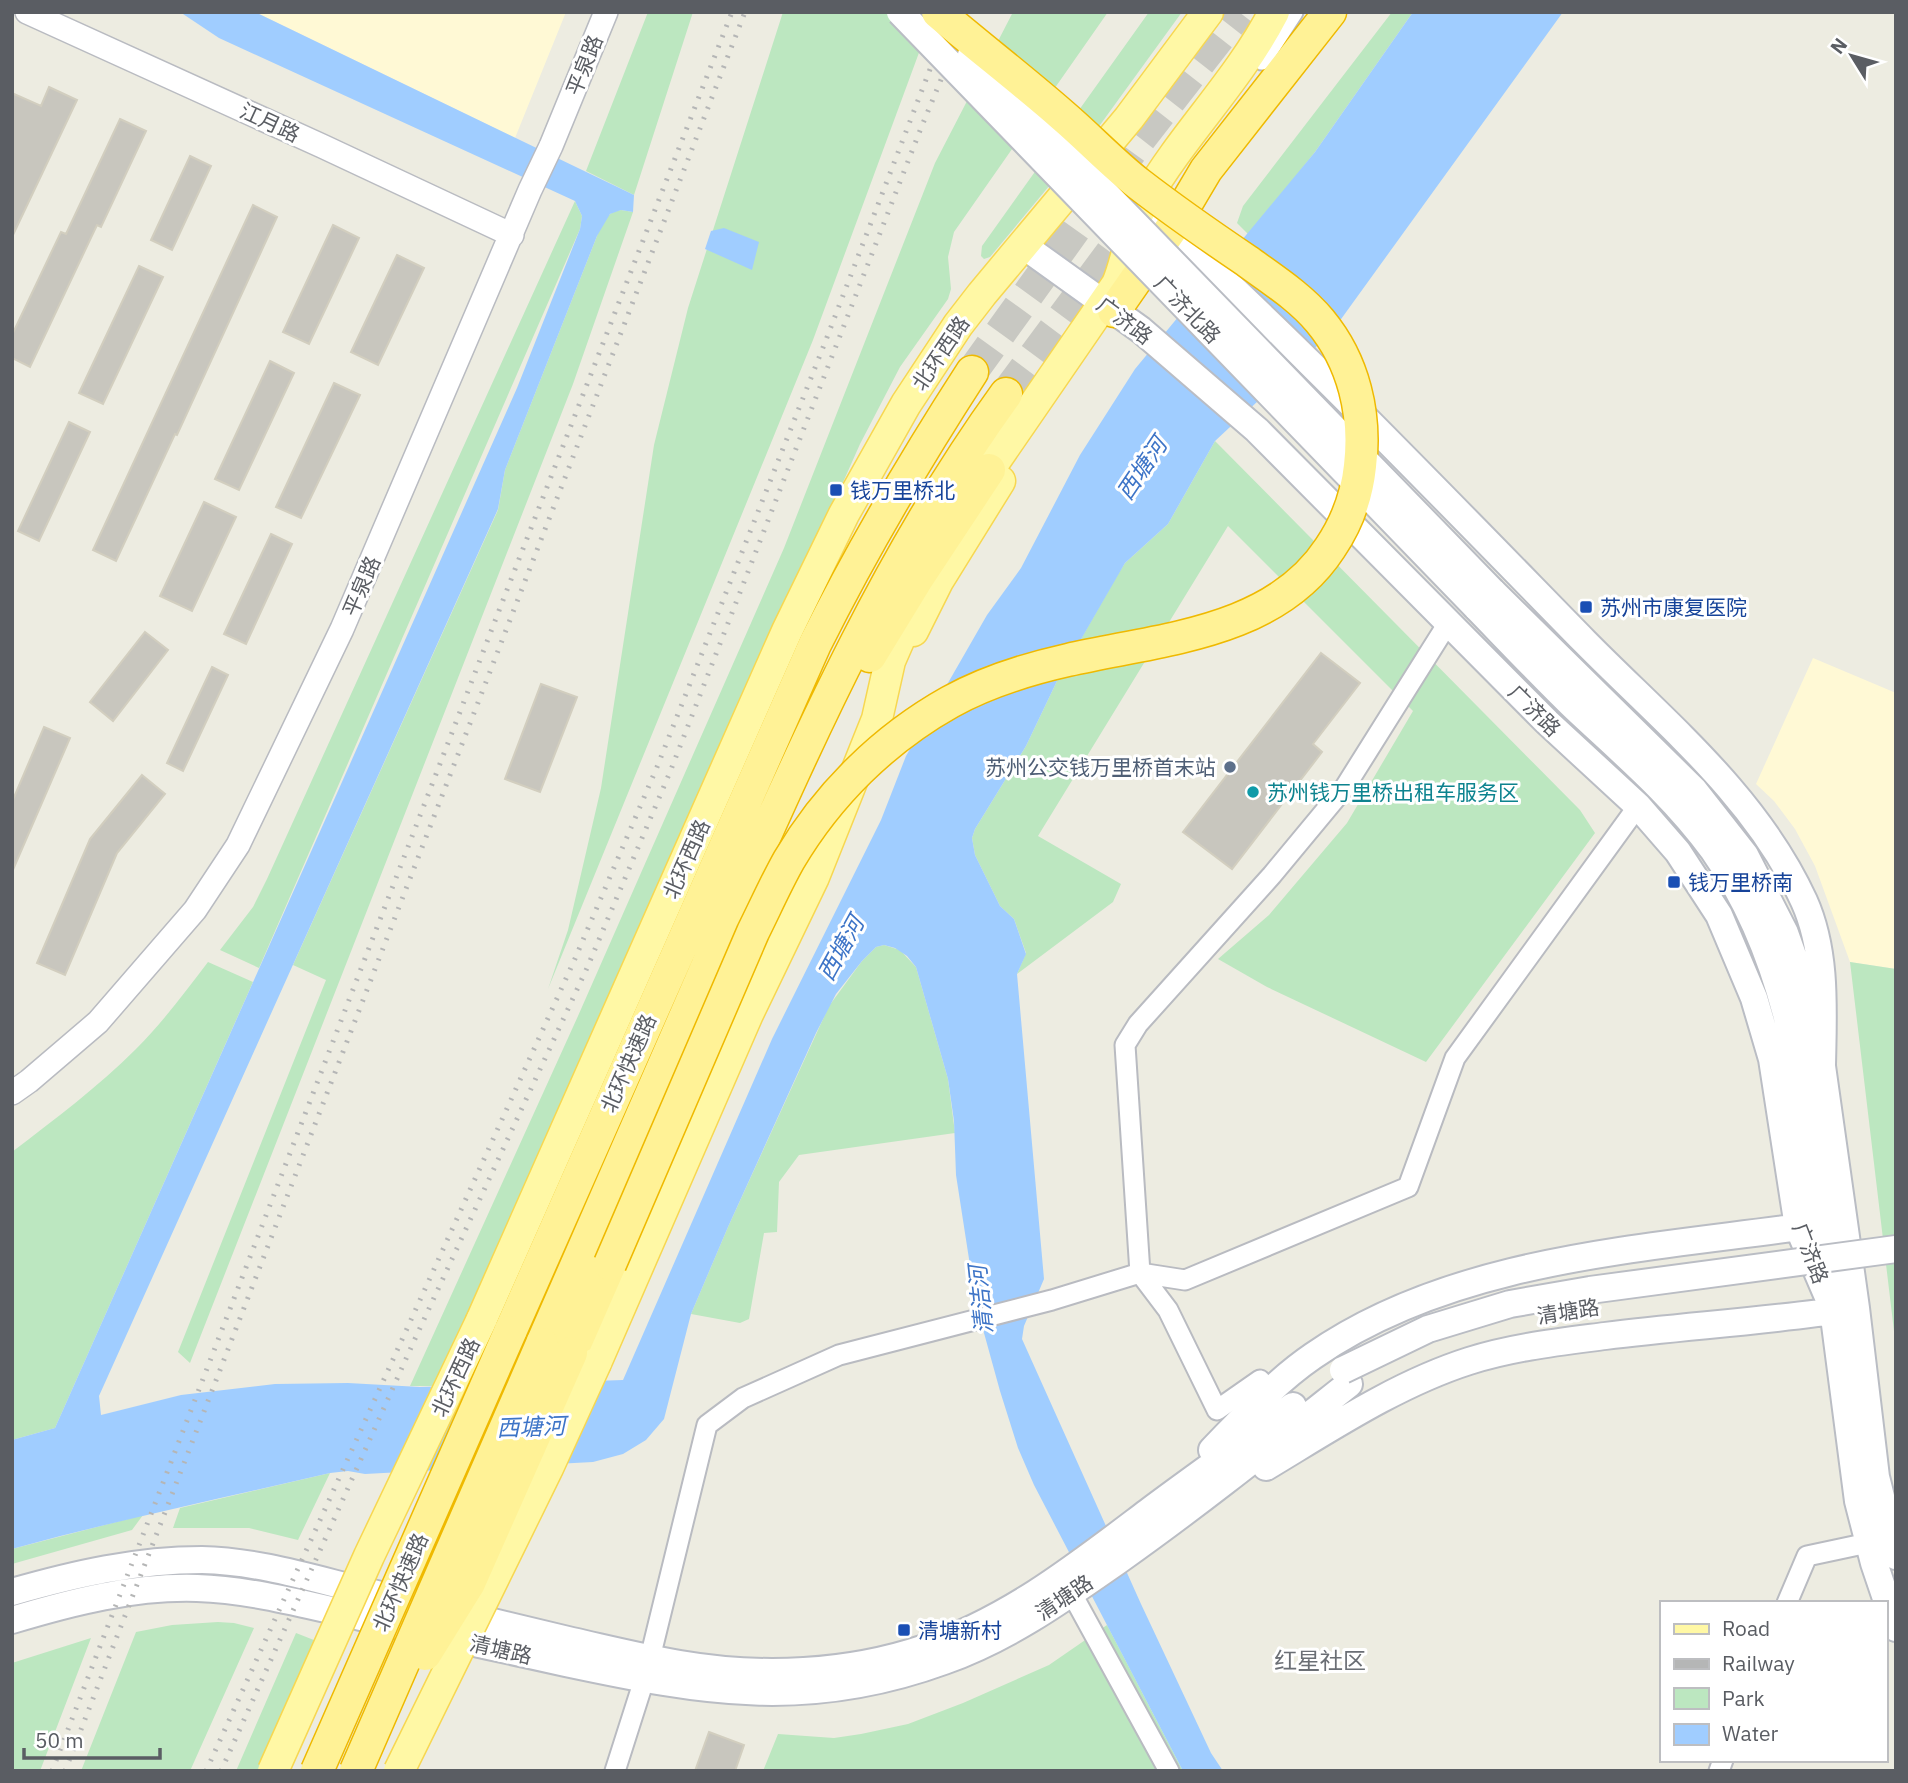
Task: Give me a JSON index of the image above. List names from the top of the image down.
{
  "streets": {
    "highway": ["北环快速路"],
    "main road": [
      "广济北路",
      "广济路",
      "北环西路",
      "清塘路"
    ],
    "street": ["平泉路", "江月路"]
  },
  "crossings": [
    ["平泉路", "江月路"],
    ["广济北路", "广济路"],
    ["广济路", "北环西路"],
    ["北环西路", "北环快速路"]
  ],
  "districts": ["红星社区"],
  "water": ["西塘河", "清洁河"],
  "places": {
    "transit": [
      "钱万里桥北",
      "苏州市康复医院",
      "钱万里桥南",
      "清塘新村"
    ],
    "other": ["苏州公交钱万里桥首末站", "苏州钱万里桥出租车服务区"]
  },
  "legend": [
    "Road",
    "Railway",
    "Park",
    "Water"
  ],
  "scale_bar": "50 m",
  "north": "top left"
}
